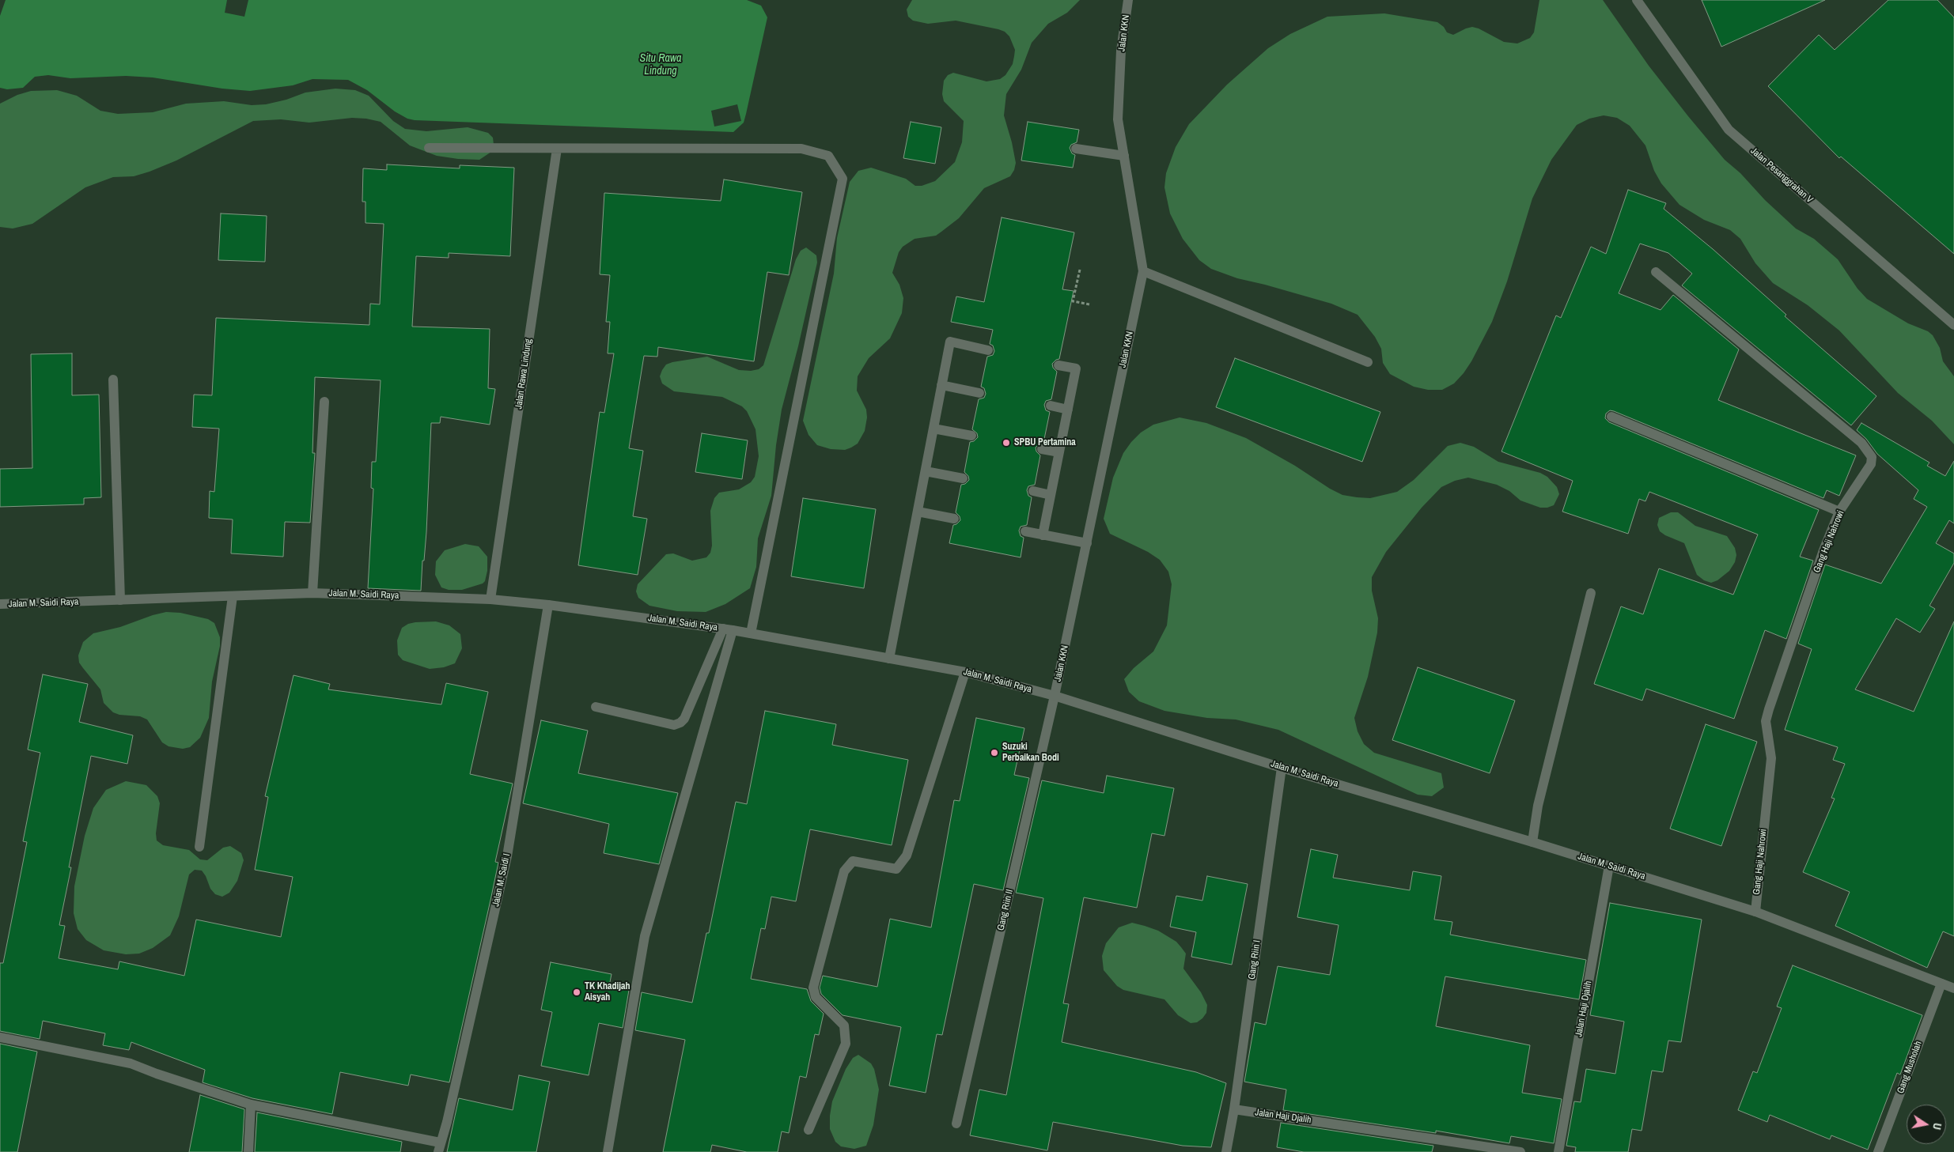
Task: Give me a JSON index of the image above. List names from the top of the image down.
{
  "streets": {
    "street": [
      "Jalan KKN",
      "Jalan Pesanggrahan V",
      "Jalan Rawa Lindung",
      "Gang Haji Nahrowi",
      "Jalan M. Saidi Raya",
      "Jalan M. Saidi I",
      "Gang Riin II",
      "Gang Riin I",
      "Jalan Haji Djalih",
      "Gang Musholah"
    ]
  },
  "crossings": [
    ["Jalan KKN", "Jalan M. Saidi Raya"],
    ["Jalan KKN", "Gang Riin II"],
    ["Jalan Rawa Lindung", "Jalan M. Saidi Raya"],
    ["Gang Haji Nahrowi", "Jalan M. Saidi Raya"],
    ["Jalan M. Saidi Raya", "Jalan M. Saidi I"],
    ["Jalan M. Saidi Raya", "Gang Riin II"],
    ["Jalan M. Saidi Raya", "Gang Riin I"],
    ["Jalan M. Saidi Raya", "Jalan Haji Djalih"],
    ["Jalan M. Saidi Raya", "Gang Musholah"],
    ["Gang Riin I", "Jalan Haji Djalih"]
  ],
  "water": ["Situ Rawa Lindung"],
  "places": ["SPBU Pertamina", "Suzuki Perbaikan Bodi", "TK Khadijah Aisyah"],
  "north": "right"
}
